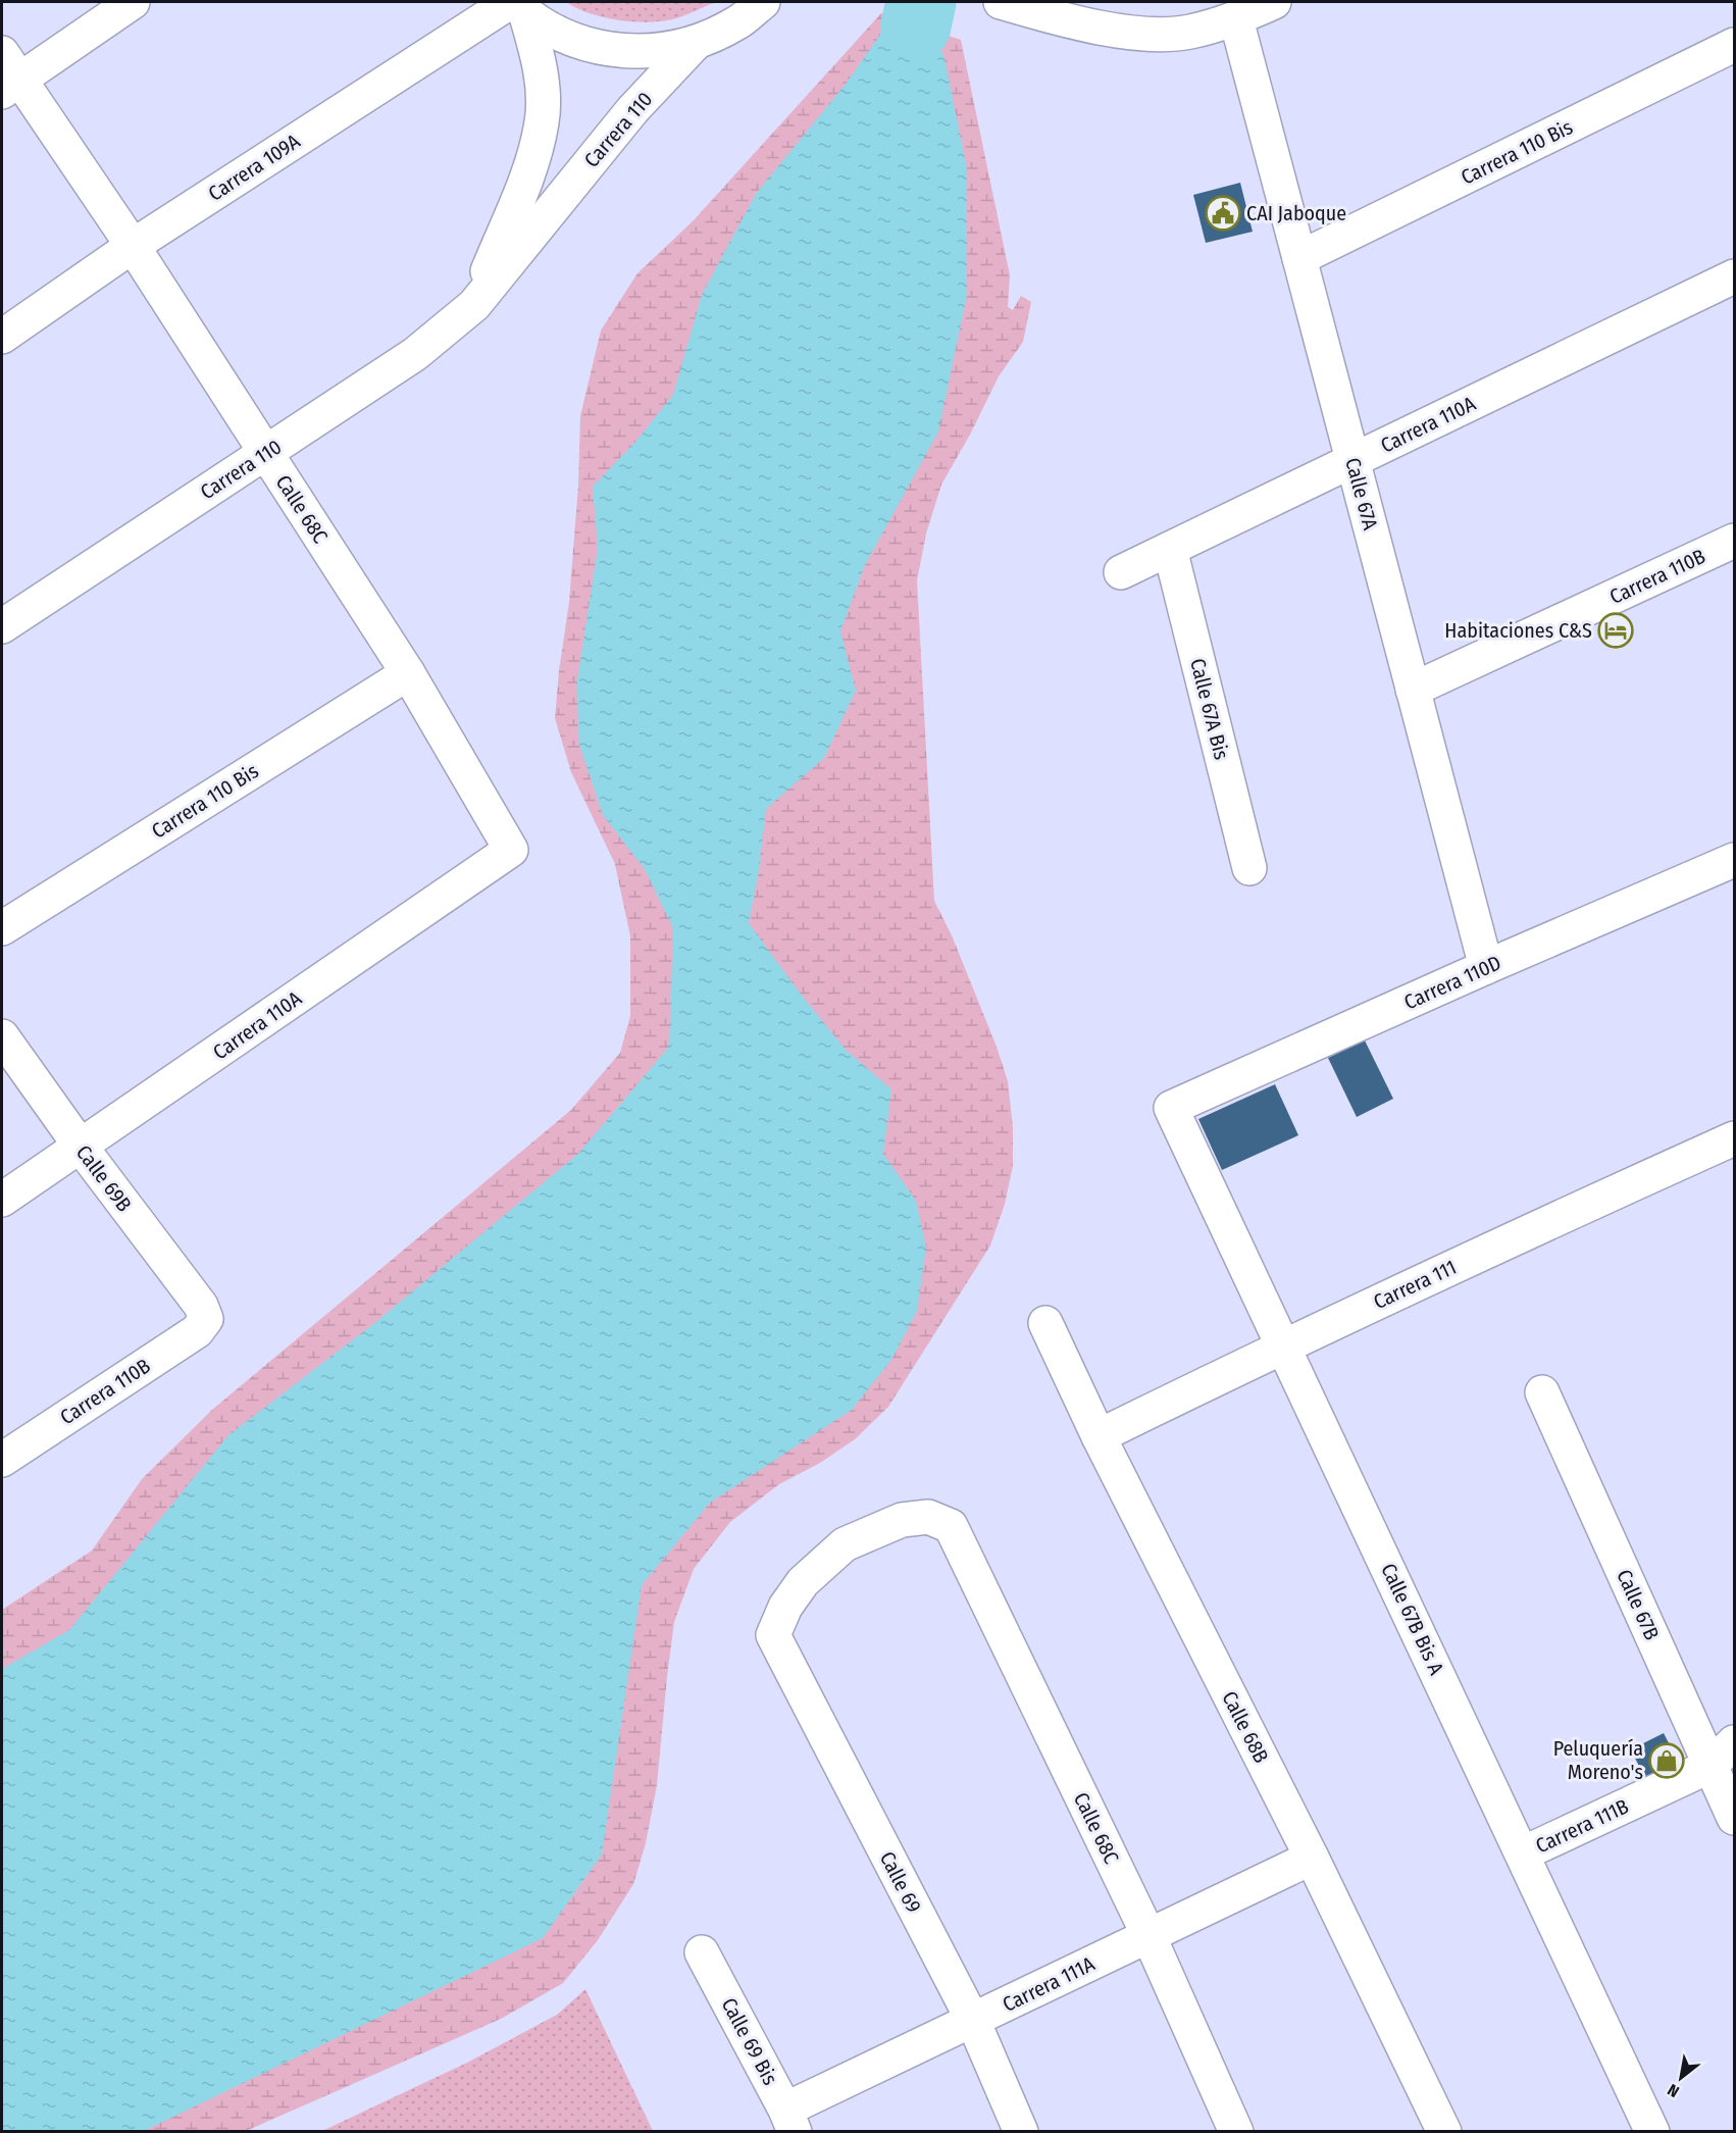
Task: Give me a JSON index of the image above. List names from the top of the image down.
{
  "streets": {
    "street": [
      "Carrera 110",
      "Carrera 110 Bis",
      "Carrera 109A",
      "Carrera 110A",
      "Calle 67A",
      "Calle 68C",
      "Carrera 110B",
      "Calle 67A Bis",
      "Carrera 110D",
      "Calle 69B",
      "Carrera 111",
      "Calle 67B",
      "Calle 67B Bis A",
      "Calle 68B",
      "Carrera 111B",
      "Calle 69",
      "Carrera 111A",
      "Calle 69 Bis"
    ]
  },
  "crossings": [
    ["Carrera 110", "Carrera 109A"],
    ["Carrera 110", "Calle 68C"],
    ["Carrera 110 Bis", "Calle 67A"],
    ["Carrera 110 Bis", "Calle 68C"],
    ["Carrera 109A", "Calle 68C"],
    ["Carrera 110A", "Calle 67A"],
    ["Carrera 110A", "Calle 68C"],
    ["Carrera 110A", "Calle 67A Bis"],
    ["Carrera 110A", "Calle 69B"],
    ["Calle 67A", "Carrera 110B"],
    ["Calle 67A", "Carrera 110D"],
    ["Calle 68C", "Calle 69"],
    ["Calle 68C", "Carrera 111A"],
    ["Carrera 110B", "Calle 69B"],
    ["Carrera 110D", "Calle 67B Bis A"],
    ["Carrera 111", "Calle 67B Bis A"],
    ["Carrera 111", "Calle 68B"],
    ["Calle 67B", "Carrera 111B"],
    ["Calle 67B Bis A", "Carrera 111B"],
    ["Calle 68B", "Carrera 111A"],
    ["Calle 69", "Carrera 111A"],
    ["Carrera 111A", "Calle 69 Bis"]
  ],
  "places": {
    "public building": ["CAI Jaboque"],
    "hotel": ["Habitaciones C&S"],
    "shop": ["Peluquería Moreno's"]
  },
  "north": "bottom left"
}
